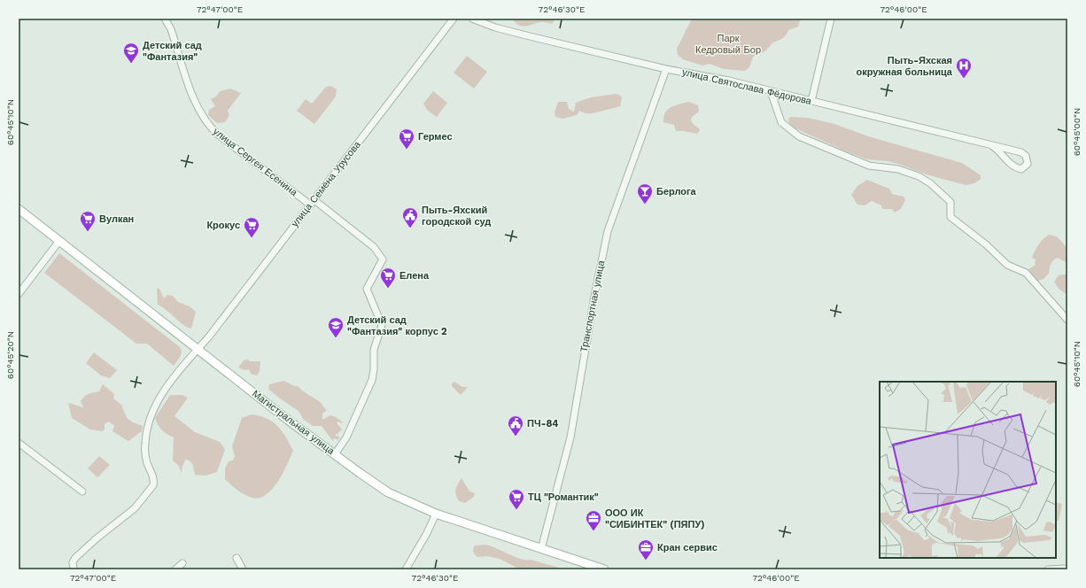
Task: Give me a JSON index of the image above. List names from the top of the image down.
{
  "streets": {
    "main road": ["Магистральная улица"],
    "street": [
      "улица Святослава Фёдорова",
      "улица Сергея Есенина",
      "улица Семёна Урусова",
      "Транспортная улица"
    ]
  },
  "crossings": [
    ["улица Святослава Фёдорова", "Транспортная улица"],
    ["улица Сергея Есенина", "улица Семёна Урусова"],
    ["улица Сергея Есенина", "Магистральная улица"],
    ["улица Семёна Урусова", "Магистральная улица"],
    ["Транспортная улица", "Магистральная улица"]
  ],
  "parks": ["Парк Кедровый Бор"],
  "places": {
    "school or university": ["Детский сад \"Фантазия\"", "Детский сад \"Фантазия\" корпус 2"],
    "hospital": ["Пыть-Яхская окружная больница"],
    "supermarket": [
      "Гермес",
      "Вулкан",
      "Крокус",
      "Елена",
      "ТЦ \"Романтик\""
    ],
    "bar": ["Берлога"],
    "public building": ["Пыть-Яхский городской суд", "ПЧ-84"],
    "office": ["ООО ИК \"СИБИНТЕК\" (ПЯПУ)", "Кран сервис"]
  },
  "coordinates": [
    "72°47'00\"E",
    "72°46'30\"E",
    "72°46'00\"E",
    "60°45'10\"N",
    "60°45'00\"N",
    "60°45'20\"N"
  ]
}
